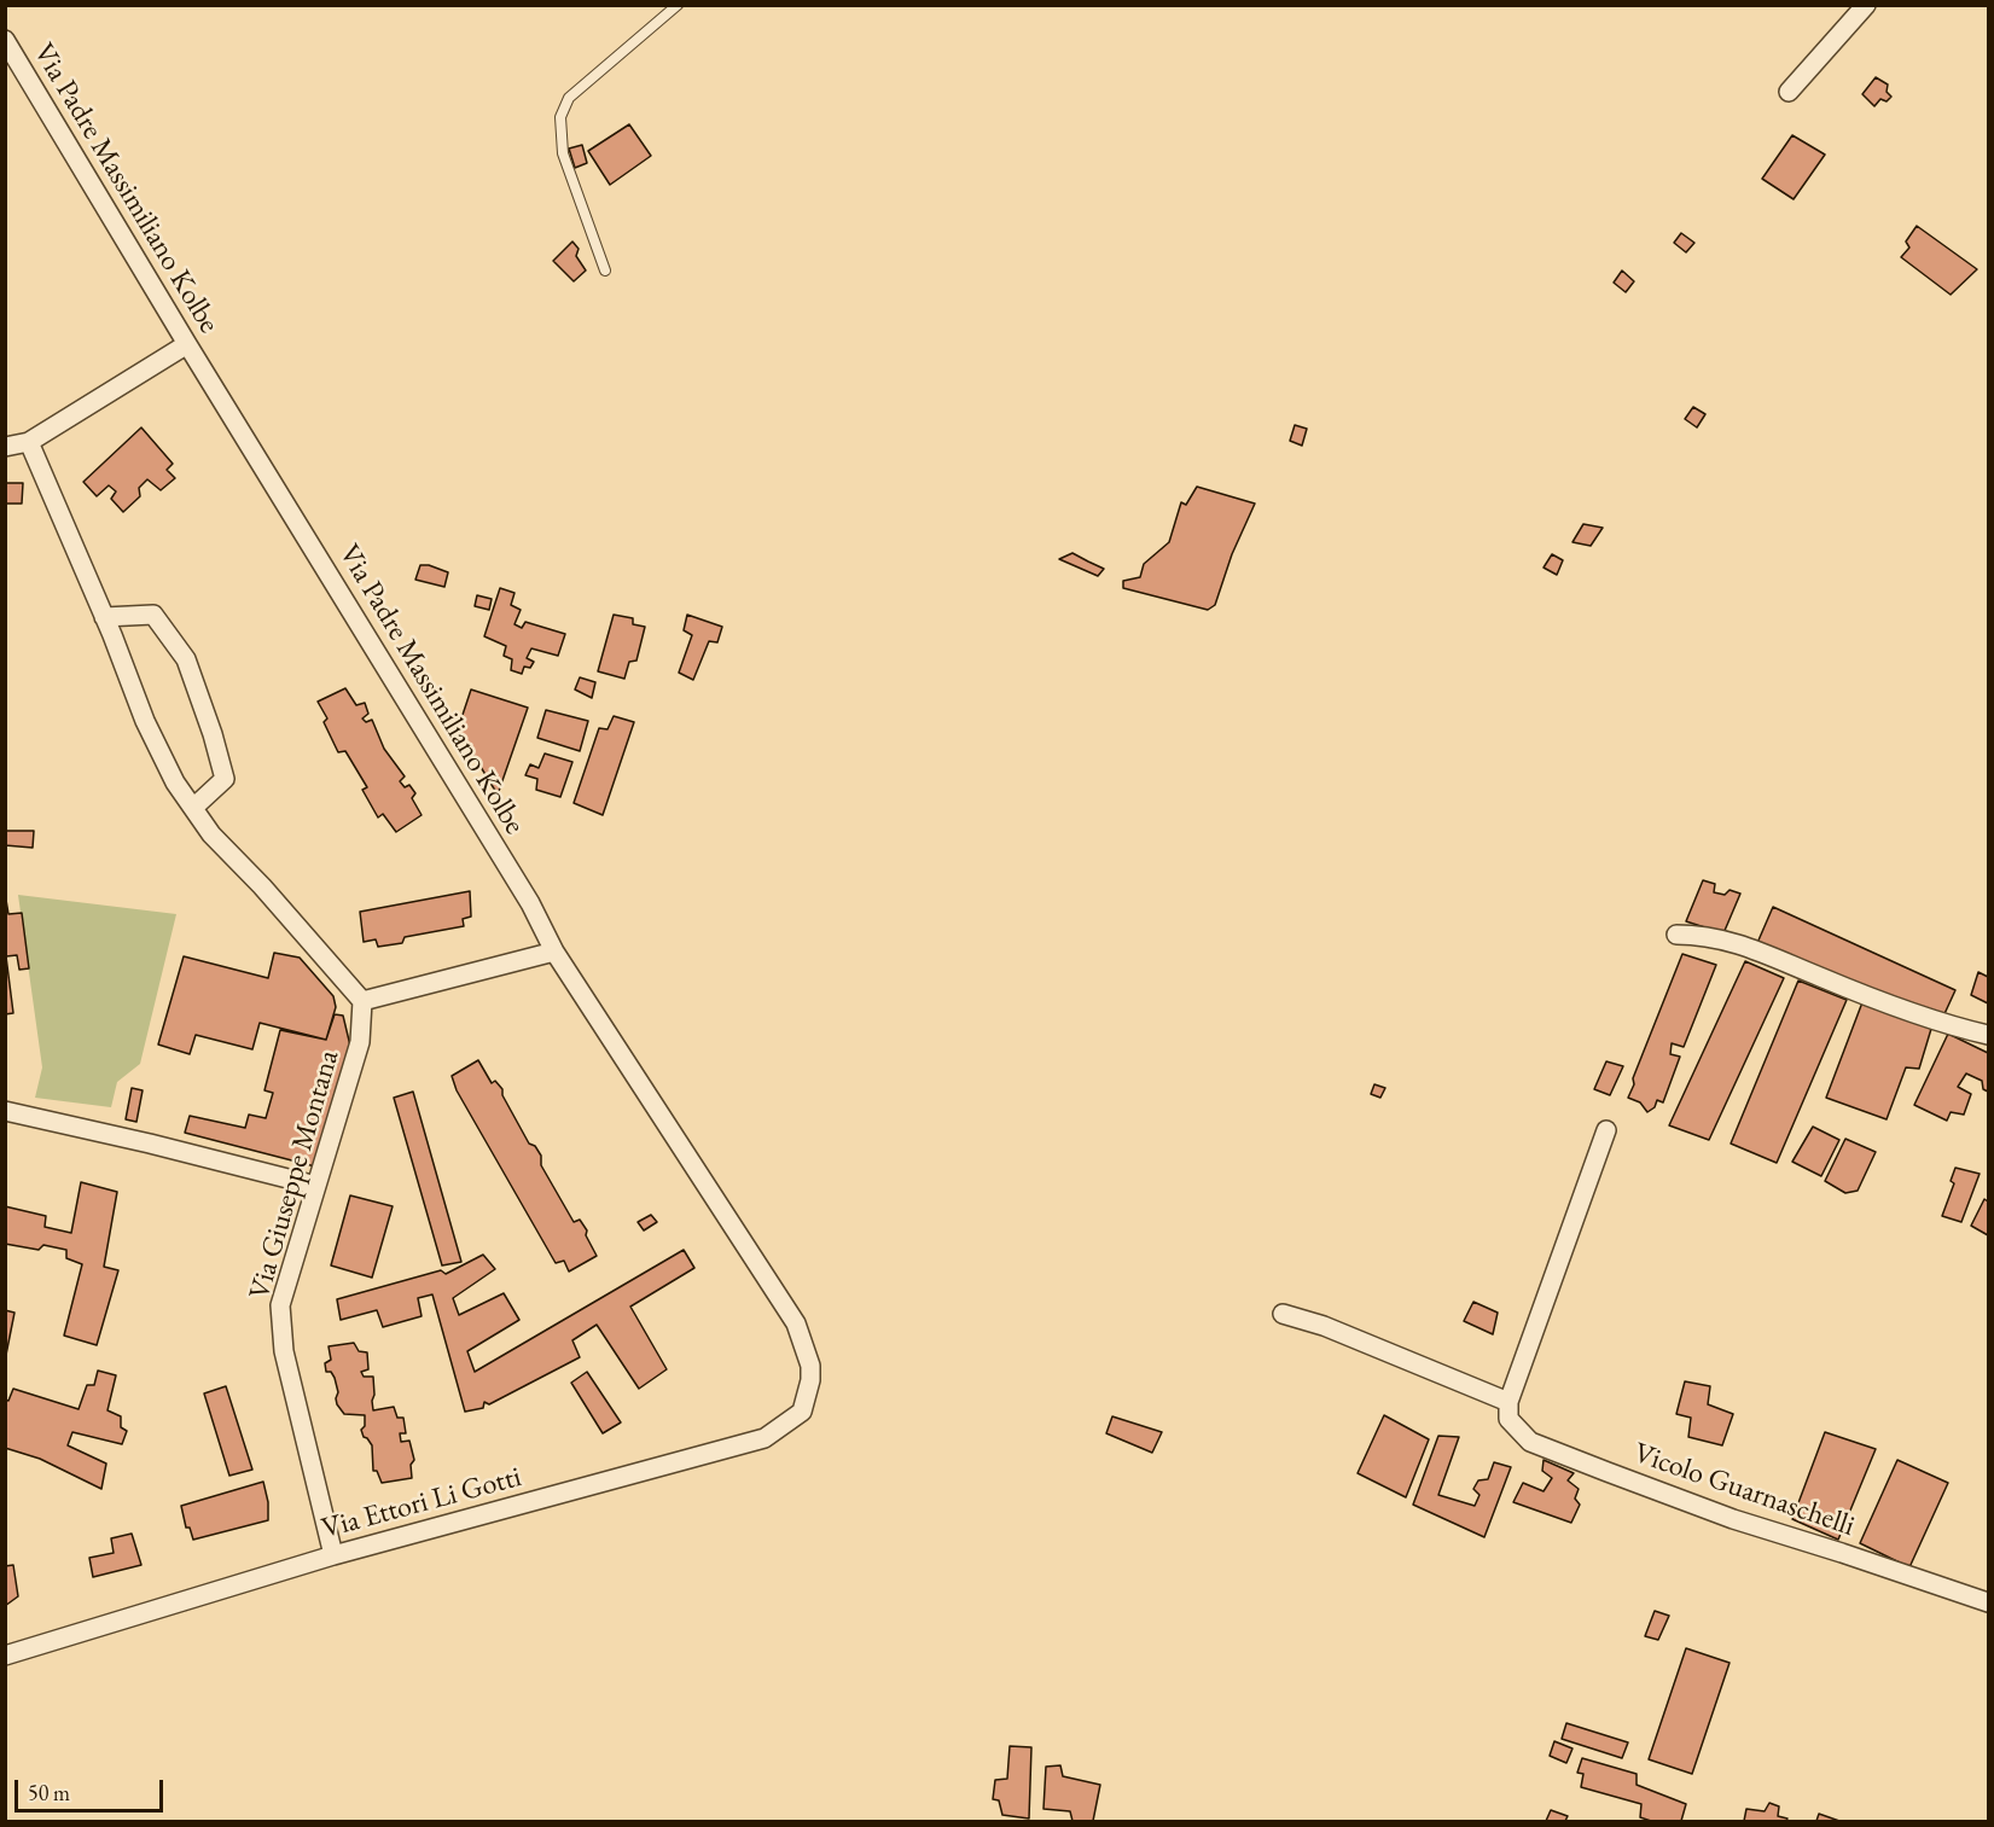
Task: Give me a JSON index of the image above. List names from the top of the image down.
{
  "streets": {
    "street": [
      "Via Padre Massimiliano Kolbe",
      "Via Giuseppe Montana",
      "Vicolo Guarnaschelli",
      "Via Ettori Li Gotti"
    ]
  },
  "crossings": [
    ["Via Padre Massimiliano Kolbe", "Via Ettori Li Gotti"],
    ["Via Giuseppe Montana", "Via Ettori Li Gotti"]
  ],
  "scale_bar": "50 m"
}
